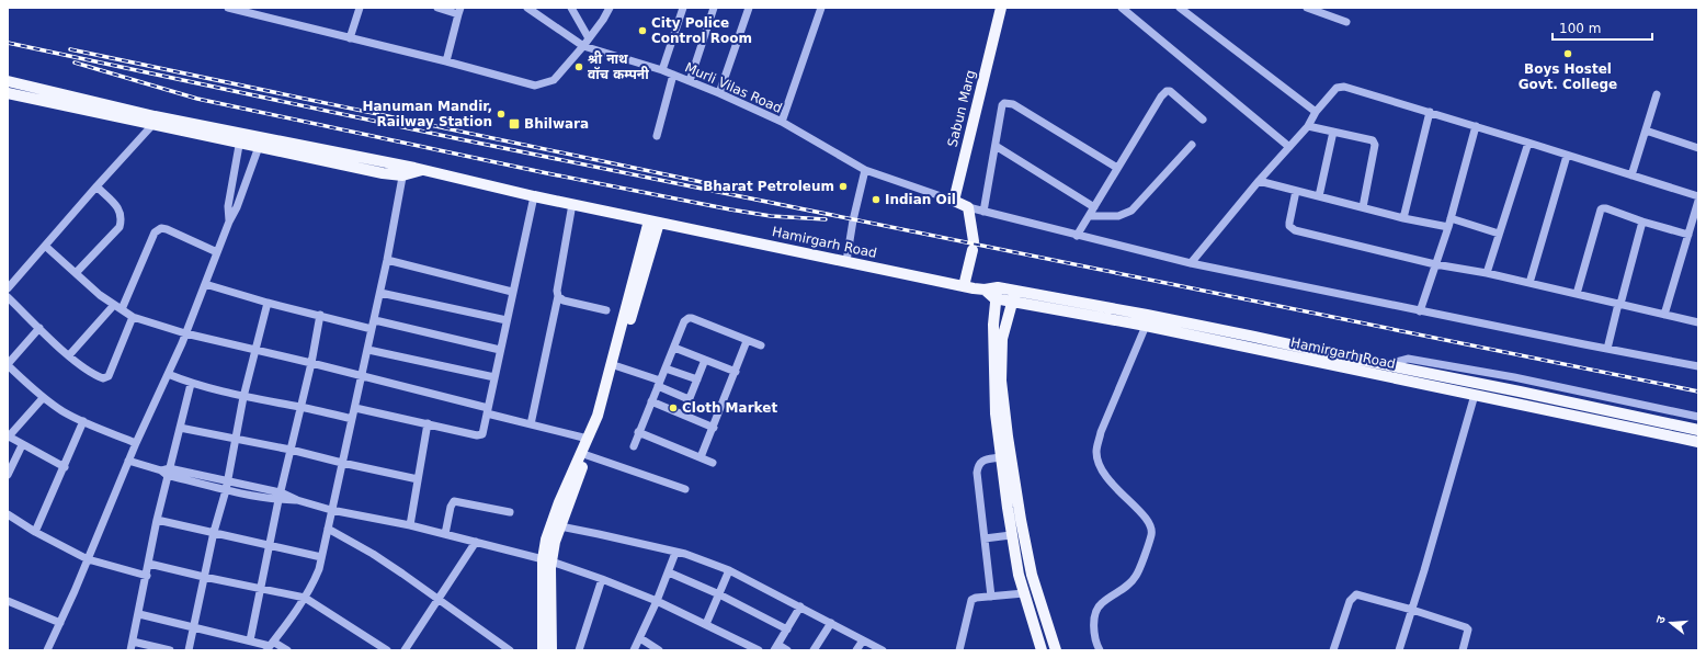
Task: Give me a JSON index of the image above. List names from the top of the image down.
{
  "streets": {
    "main road": ["Sabun Marg", "Hamirgarh Road"],
    "street": ["Murli Vilas Road"]
  },
  "crossings": [
    ["Murli Vilas Road", "Sabun Marg"]
  ],
  "places": {
    "other": [
      "City Police Control Room",
      "Boys Hostel Govt. College",
      "श्री नाथ वॉच कम्पनी",
      "Hanuman Mandir, Railway Station",
      "Bharat Petroleum",
      "Indian Oil",
      "Cloth Market"
    ],
    "transit": ["Bhilwara"]
  },
  "scale_bar": "100 m",
  "north": "left"
}
